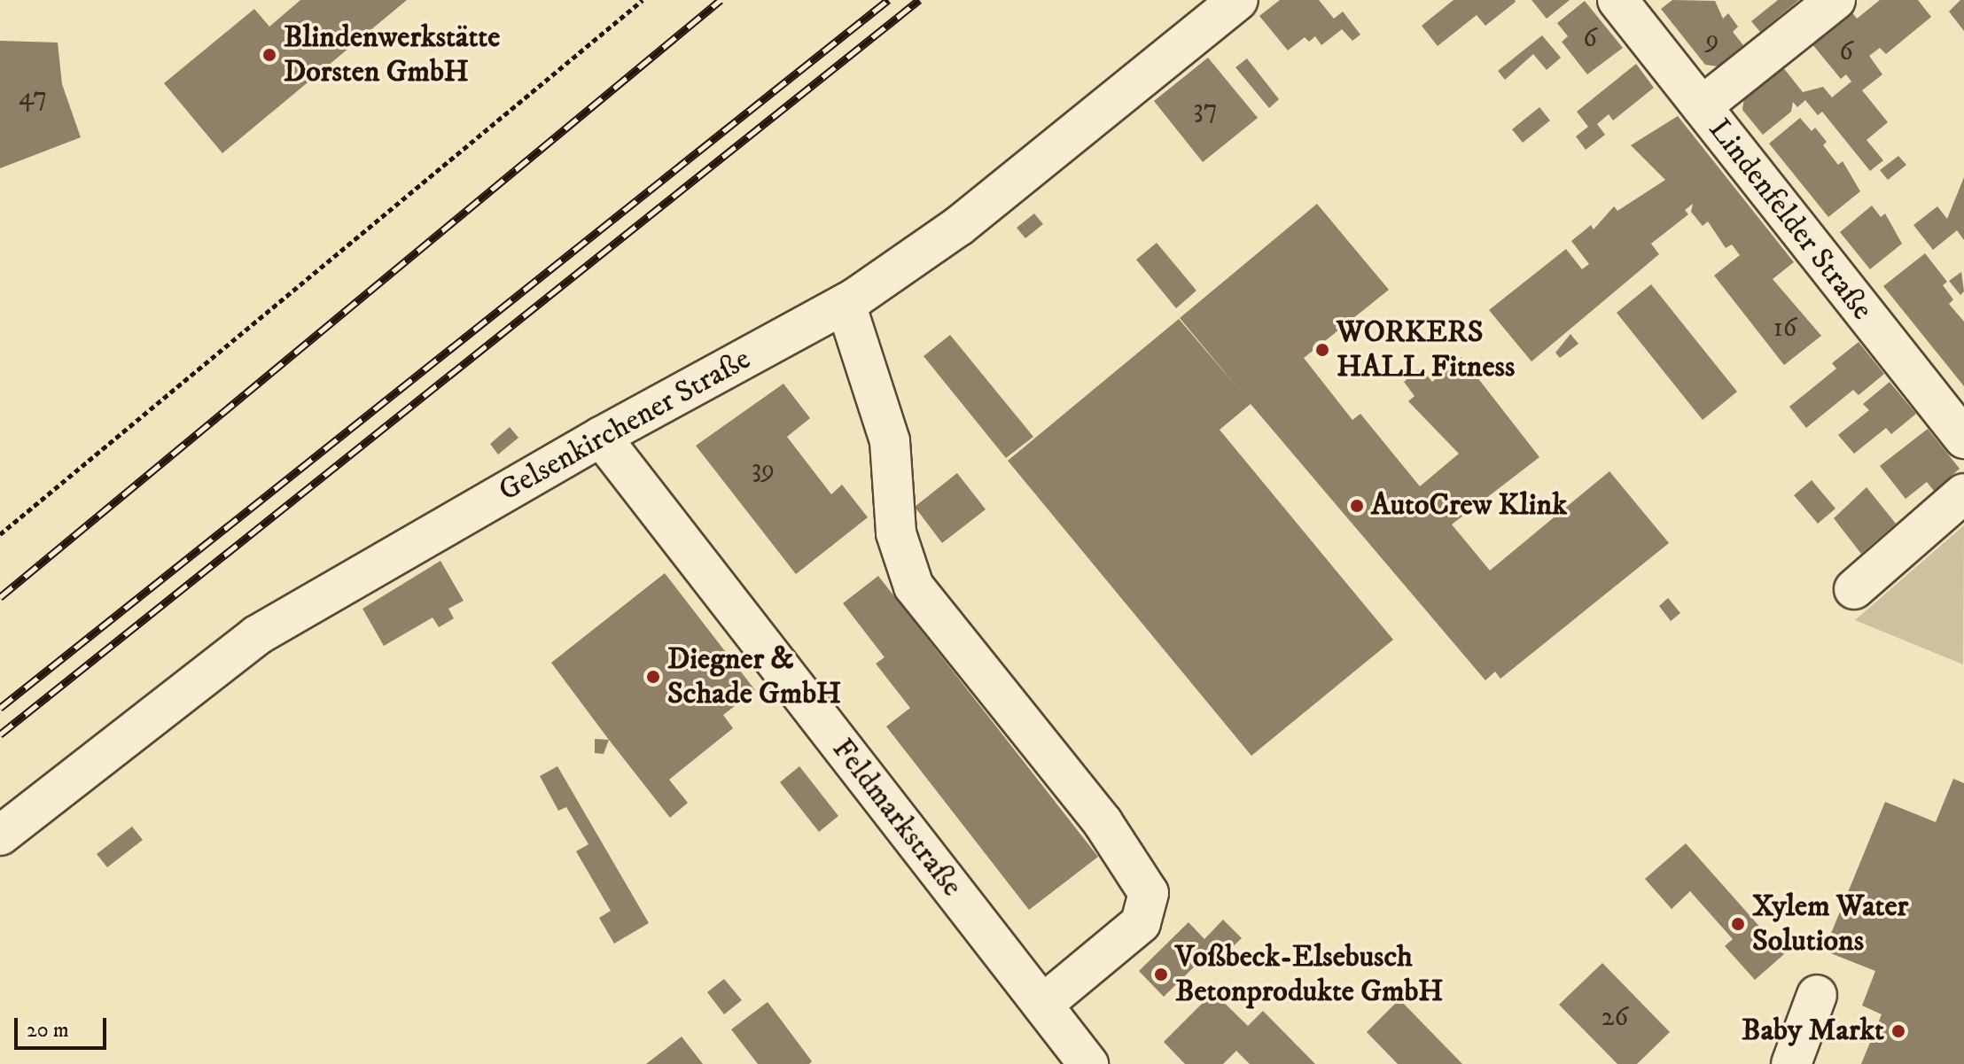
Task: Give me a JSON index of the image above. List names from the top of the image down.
{
  "streets": {
    "street": ["Lindenfelder Straße", "Gelsenkirchener Straße", "Feldmarkstraße"]
  },
  "crossings": [
    ["Gelsenkirchener Straße", "Feldmarkstraße"]
  ],
  "places": [
    "Blindenwerkstätte Dorsten GmbH",
    "WORKERS HALL Fitness",
    "AutoCrew Klink",
    "Diegner & Schade GmbH",
    "Xylem Water Solutions",
    "Voßbeck-Elsebusch Betonprodukte GmbH",
    "Baby Markt"
  ],
  "house_numbers": [
    "6",
    "9",
    "6",
    "47",
    "37",
    "16",
    "39",
    "26"
  ],
  "scale_bar": "20 m"
}
